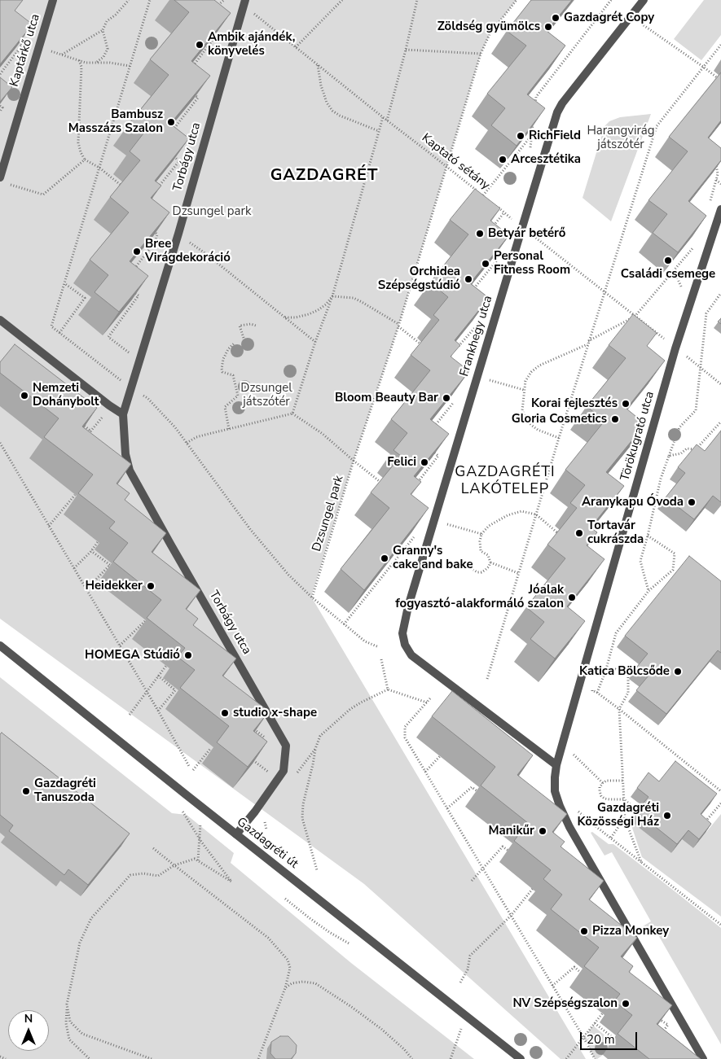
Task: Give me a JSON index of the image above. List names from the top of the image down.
{
  "streets": {
    "street": [
      "Kaptárkő utca",
      "Torbágy utca",
      "Frankhegy utca",
      "Törökugrató utca",
      "Gazdagréti út"
    ],
    "path": ["Kaptató sétány", "Dzsungel park"]
  },
  "crossings": [
    ["Torbágy utca", "Kaptató sétány"],
    ["Torbágy utca", "Gazdagréti út"],
    ["Kaptató sétány", "Frankhegy utca"],
    ["Kaptató sétány", "Törökugrató utca"],
    ["Kaptató sétány", "Dzsungel park"],
    ["Frankhegy utca", "Törökugrató utca"]
  ],
  "districts": ["GAZDAGRÉT", "GAZDAGRÉTI LAKÓTELEP"],
  "parks": ["Harangvirág játszótér", "Dzsungel park", "Dzsungel játszótér"],
  "places": [
    "Gazdagrét Copy",
    "Zöldség gyümölcs",
    "Ambik ajándék, könyvelés",
    "Bambusz Masszázs Szalon",
    "RichField",
    "Arcesztétika",
    "Betyár betérő",
    "Bree Virágdekoráció",
    "Családi csemege",
    "Personal Fitness Room",
    "Orchidea Szépségstúdió",
    "Nemzeti Dohánybolt",
    "Bloom Beauty Bar",
    "Korai fejlesztés",
    "Gloria Cosmetics",
    "Felici",
    "Aranykapu Óvoda",
    "Tortavár cukrászda",
    "Granny's cake and bake",
    "Heidekker",
    "Jóalak fogyasztó-alakformáló szalon",
    "HOMEGA Stúdió",
    "Katica Bölcsőde",
    "studio x-shape",
    "Gazdagréti Tanuszoda",
    "Gazdagréti Közösségi Ház",
    "Manikűr",
    "Pizza Monkey",
    "NV Szépségszalon"
  ],
  "scale_bar": "20 m",
  "north": "top"
}
